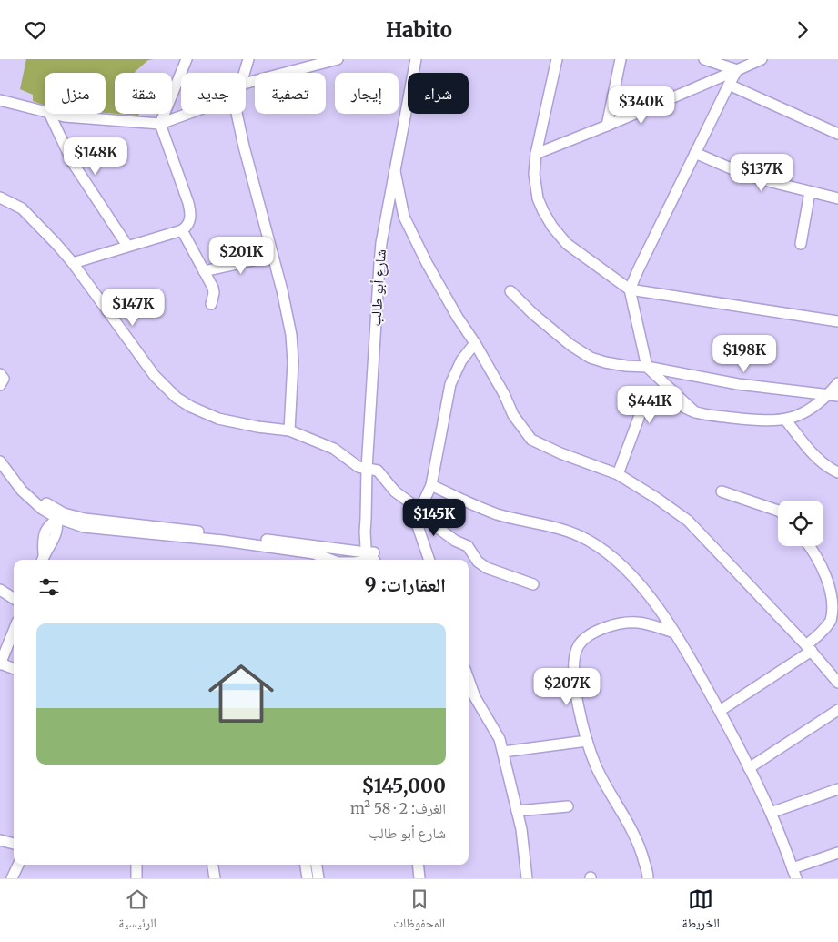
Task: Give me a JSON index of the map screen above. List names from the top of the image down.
{
  "streets": {
    "street": ["شارع أبو طالب"]
  },
  "page": {
    "header": "Habito",
    "chip": [
      "شراء",
      "إيجار",
      "تصفية",
      "جديد",
      "شقة",
      "منزل"
    ],
    "price": [
      "$340K",
      "$148K",
      "$137K",
      "$201K",
      "$147K",
      "$198K",
      "$441K",
      "$145K",
      "$207K"
    ],
    "heading": "العقارات: 9",
    "list": [
      {
        "name": "$145,000",
        "note": "الغرف: 2 · 58 m² · شارع أبو طالب"
      }
    ],
    "tabs": ["الخريطة", "المحفوظات", "الرئيسية"]
  }
}
